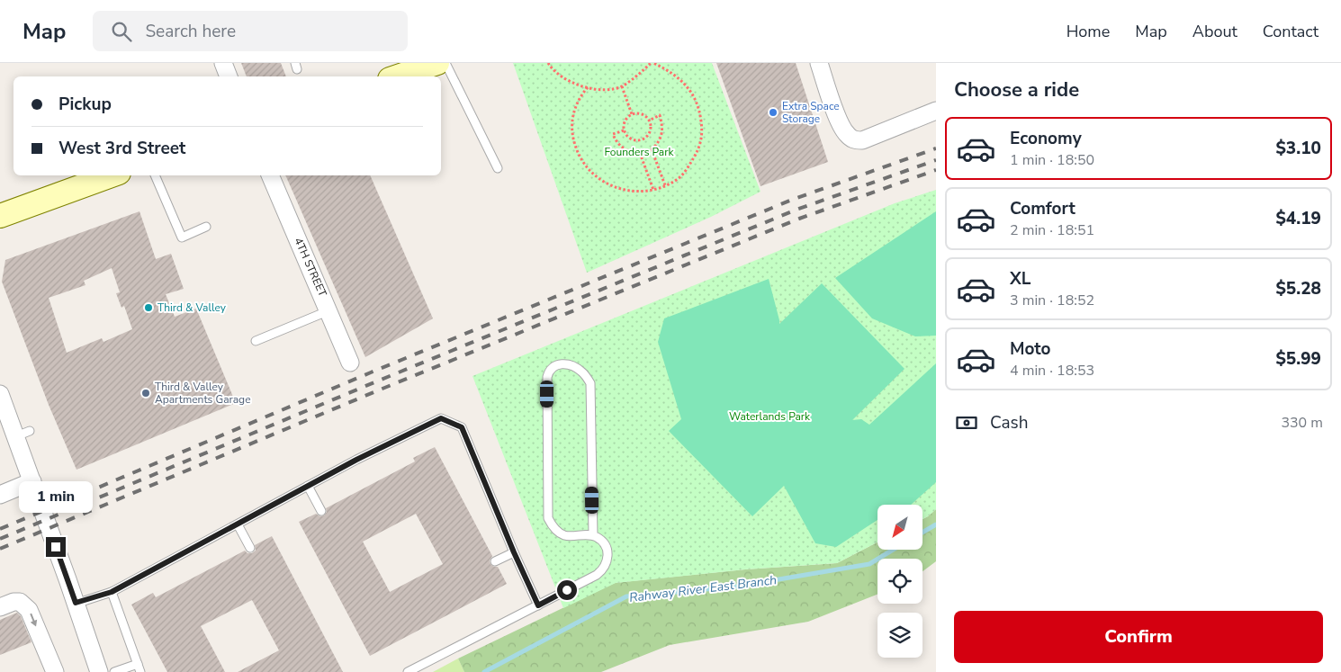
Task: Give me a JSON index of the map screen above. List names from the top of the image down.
{
  "streets": {
    "street": ["4TH STREET"]
  },
  "water": ["Rahway River East Branch"],
  "parks": ["Founders Park", "Waterlands Park"],
  "places": ["Extra Space Storage", "Third & Valley", "Third & Valley Apartments Garage"],
  "north": "bottom left",
  "page": {
    "header": "Map",
    "search": "Search here",
    "nav": [
      "Home",
      "Map",
      "About",
      "Contact"
    ],
    "heading": "Choose a ride",
    "banner": ["Pickup", "West 3rd Street"],
    "list": [
      {
        "name": "Economy",
        "note": "1 min · 18:50",
        "value": "$3.10"
      },
      {
        "name": "Comfort",
        "note": "2 min · 18:51",
        "value": "$4.19"
      },
      {
        "name": "XL",
        "note": "3 min · 18:52",
        "value": "$5.28"
      },
      {
        "name": "Moto",
        "note": "4 min · 18:53",
        "value": "$5.99"
      }
    ],
    "pay": ["Cash", "330 m"],
    "bubble": "1 min",
    "buttons": "Confirm"
  }
}
